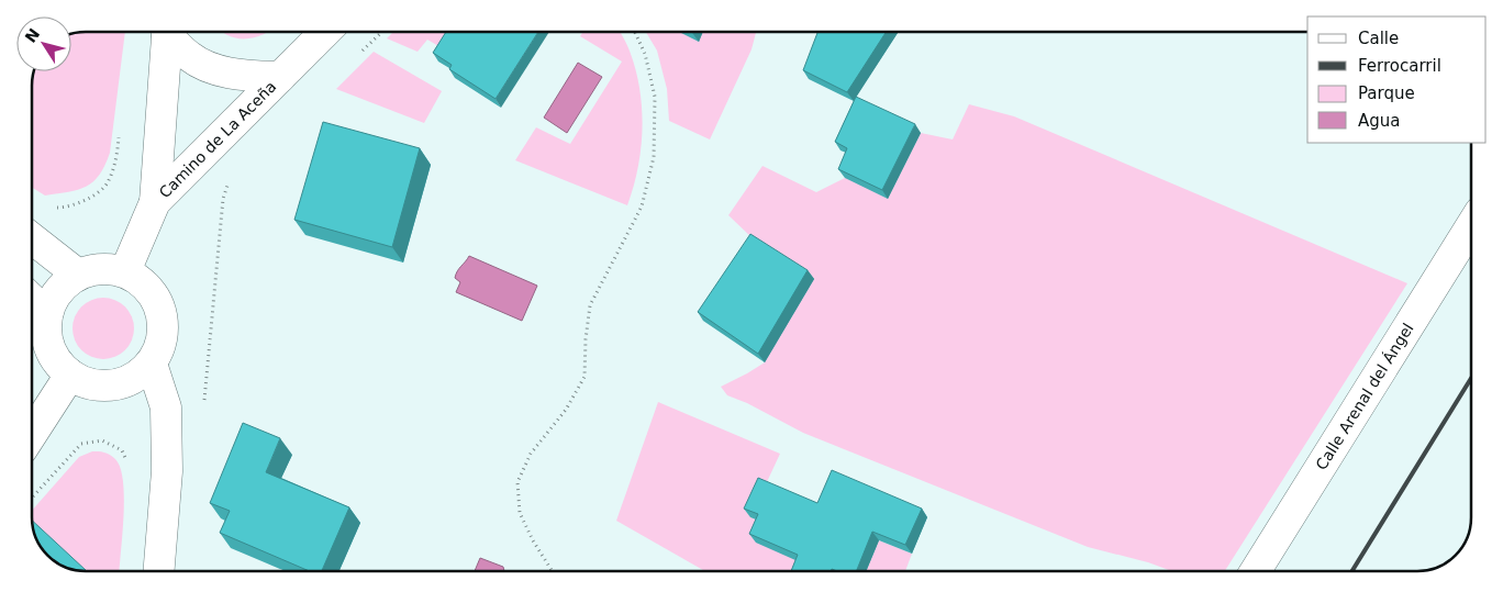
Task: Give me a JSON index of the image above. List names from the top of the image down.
{
  "streets": {
    "street": ["Camino de La Aceña", "Calle Arenal del Ángel"]
  },
  "legend": [
    "Calle",
    "Ferrocarril",
    "Parque",
    "Agua"
  ],
  "north": "top left"
}
